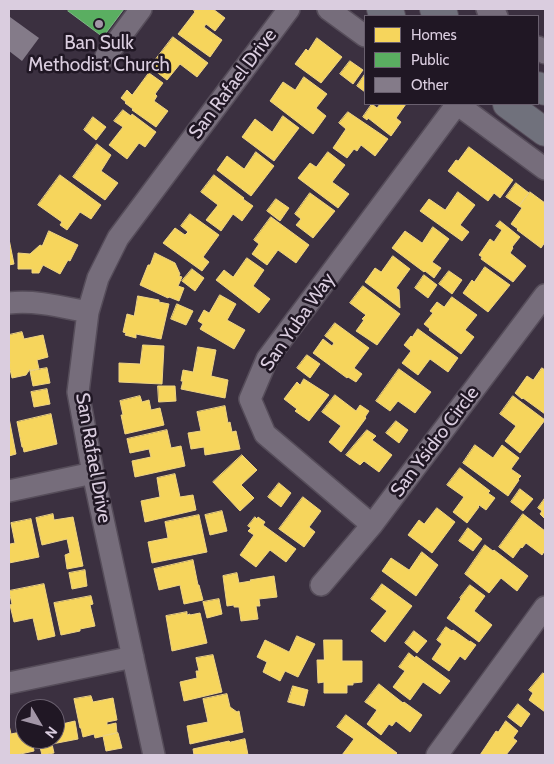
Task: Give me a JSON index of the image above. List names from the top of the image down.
{
  "streets": {
    "street": ["San Rafael Drive", "San Yuba Way", "San Ysidro Circle"]
  },
  "crossings": [
    ["San Yuba Way", "San Ysidro Circle"]
  ],
  "places": ["Ban Sulk Methodist Church"],
  "legend": ["Homes", "Public", "Other"],
  "north": "bottom right"
}
